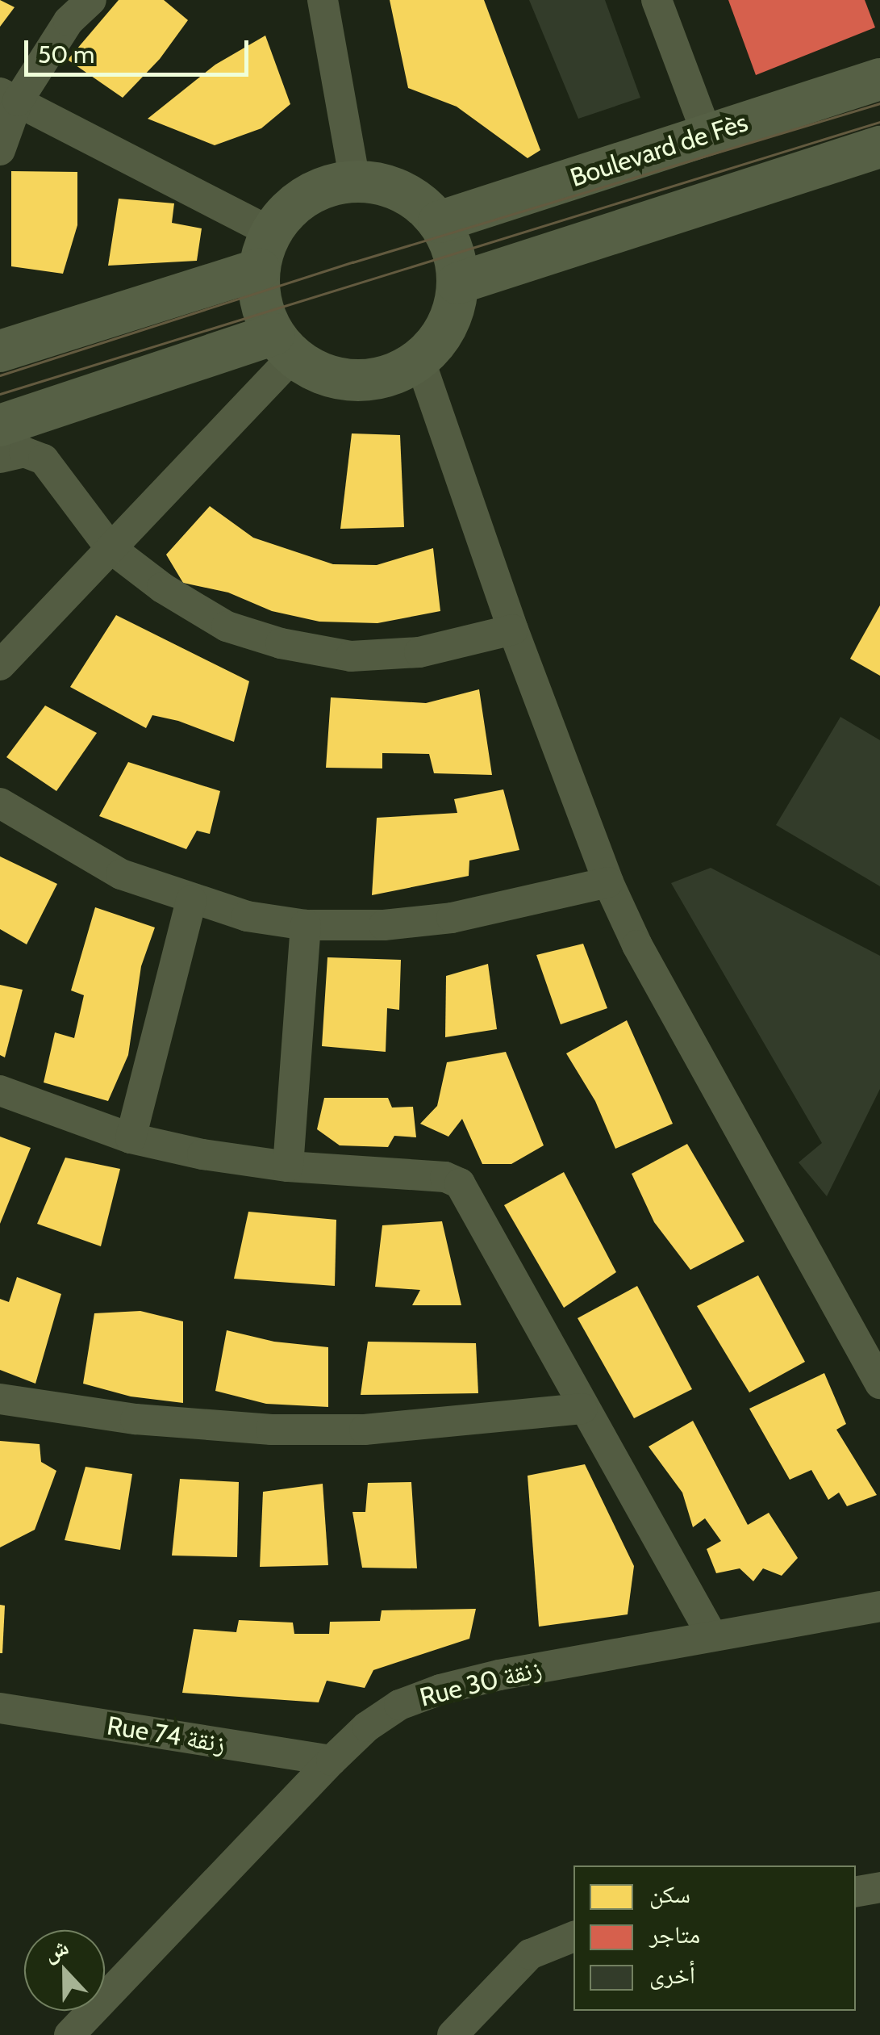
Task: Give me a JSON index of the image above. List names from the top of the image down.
{
  "streets": {
    "street": ["Boulevard de Fès", "Rue 30 زنقة", "Rue 74 زنقة"]
  },
  "crossings": [
    ["Rue 30 زنقة", "Rue 74 زنقة"]
  ],
  "legend": ["سكن", "متاجر", "أخرى"],
  "scale_bar": "50 m",
  "north": "top"
}
